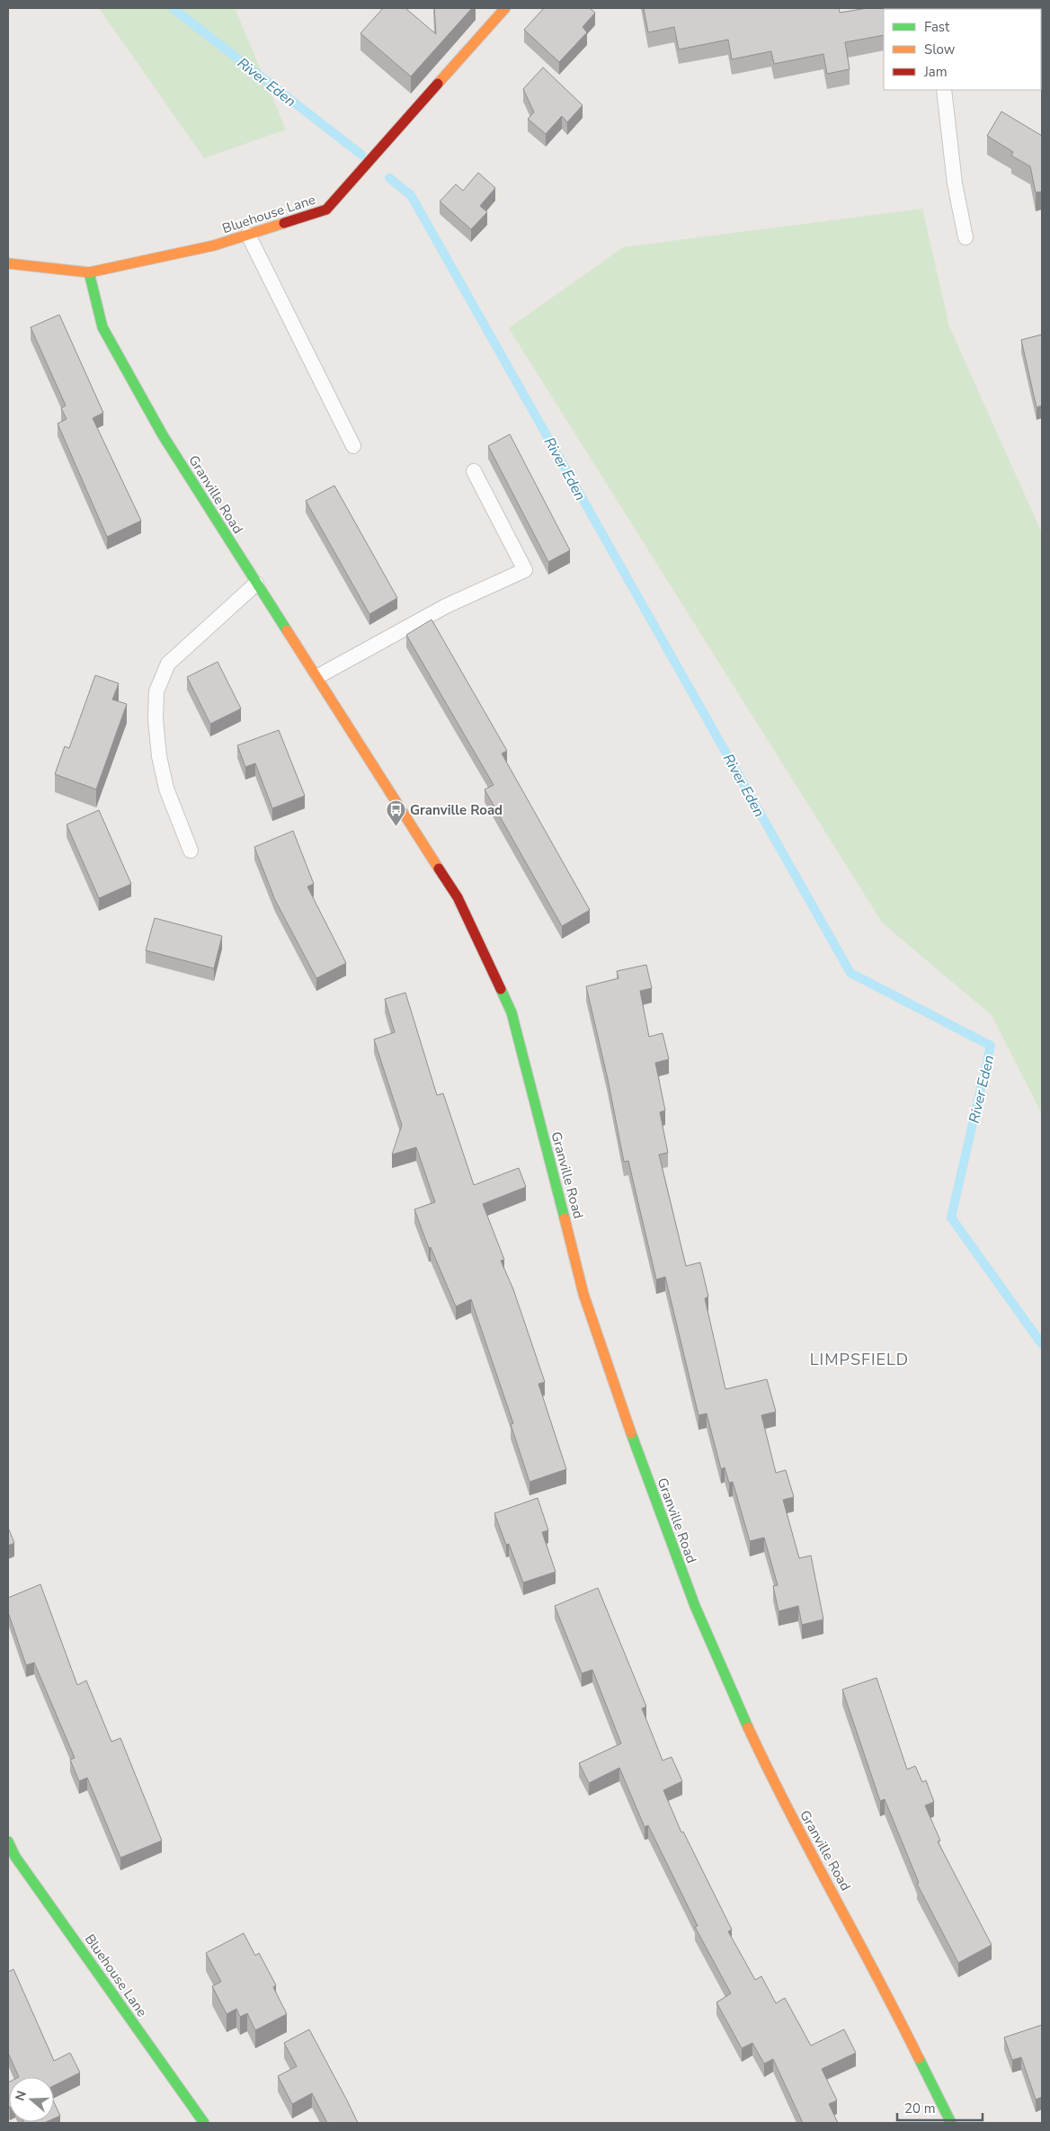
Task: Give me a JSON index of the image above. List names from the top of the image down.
{
  "streets": {
    "street": ["Bluehouse Lane", "Granville Road"]
  },
  "crossings": [
    ["Bluehouse Lane", "Granville Road"]
  ],
  "districts": ["LIMPSFIELD"],
  "water": ["River Eden"],
  "places": {
    "bus stop": ["Granville Road"]
  },
  "legend": ["Fast", "Slow", "Jam"],
  "scale_bar": "20 m",
  "north": "left"
}
